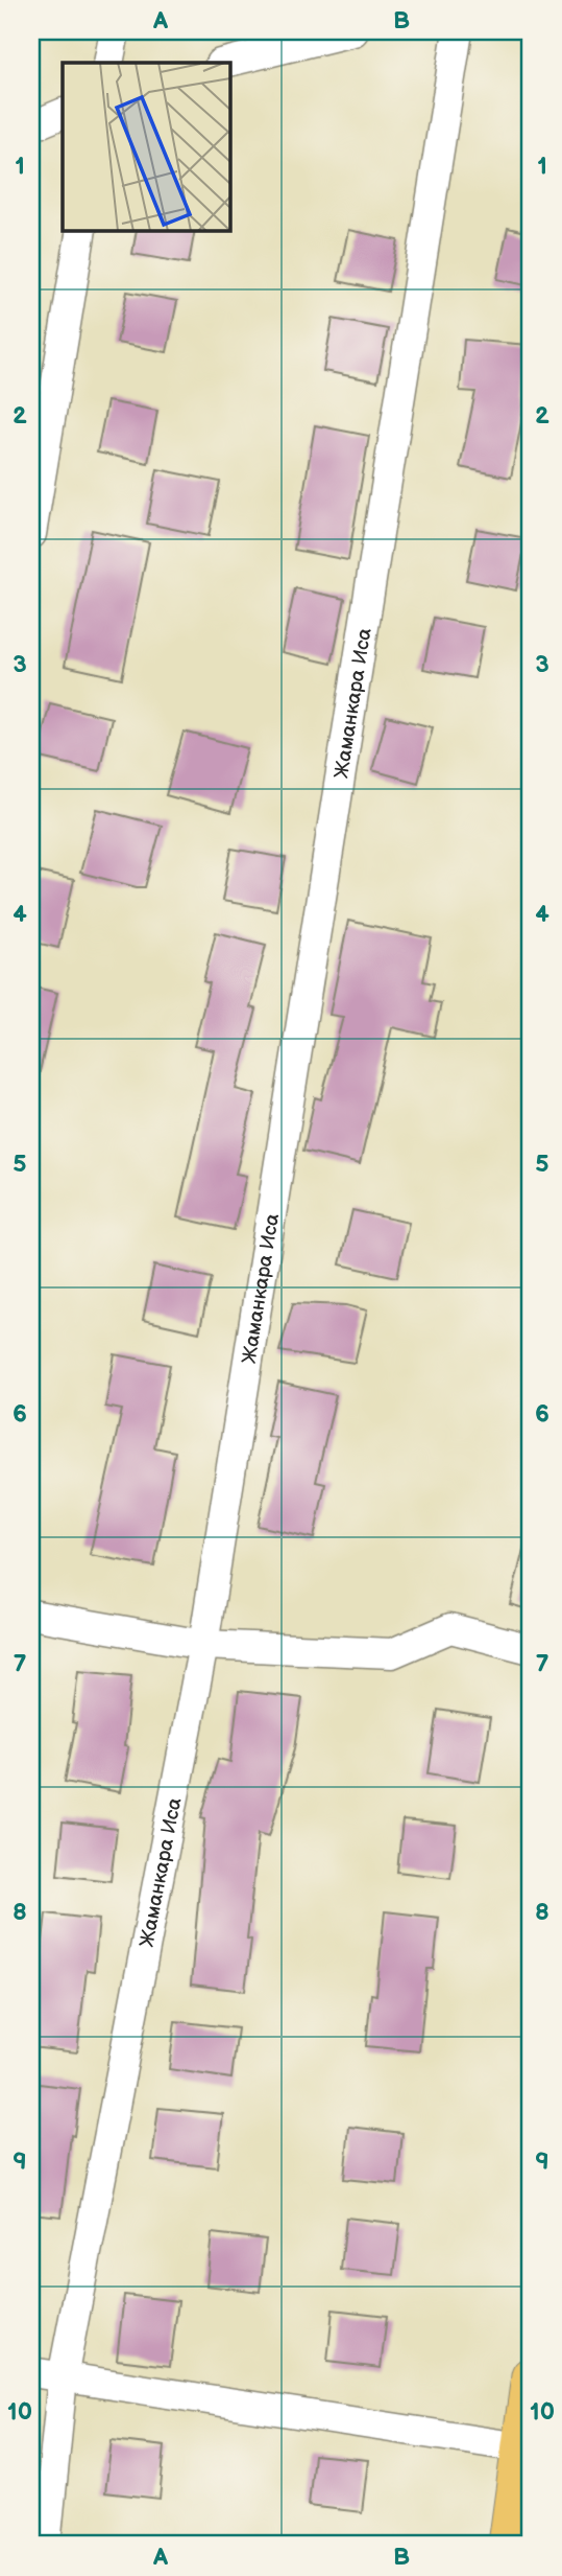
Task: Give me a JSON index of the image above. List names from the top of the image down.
{
  "streets": {
    "street": ["Жаманкара Иса"]
  },
  "grid": {
    "columns": ["A", "B"],
    "rows": [
      "1",
      "2",
      "3",
      "4",
      "5",
      "6",
      "7",
      "8",
      "9",
      "10"
    ]
  }
}
